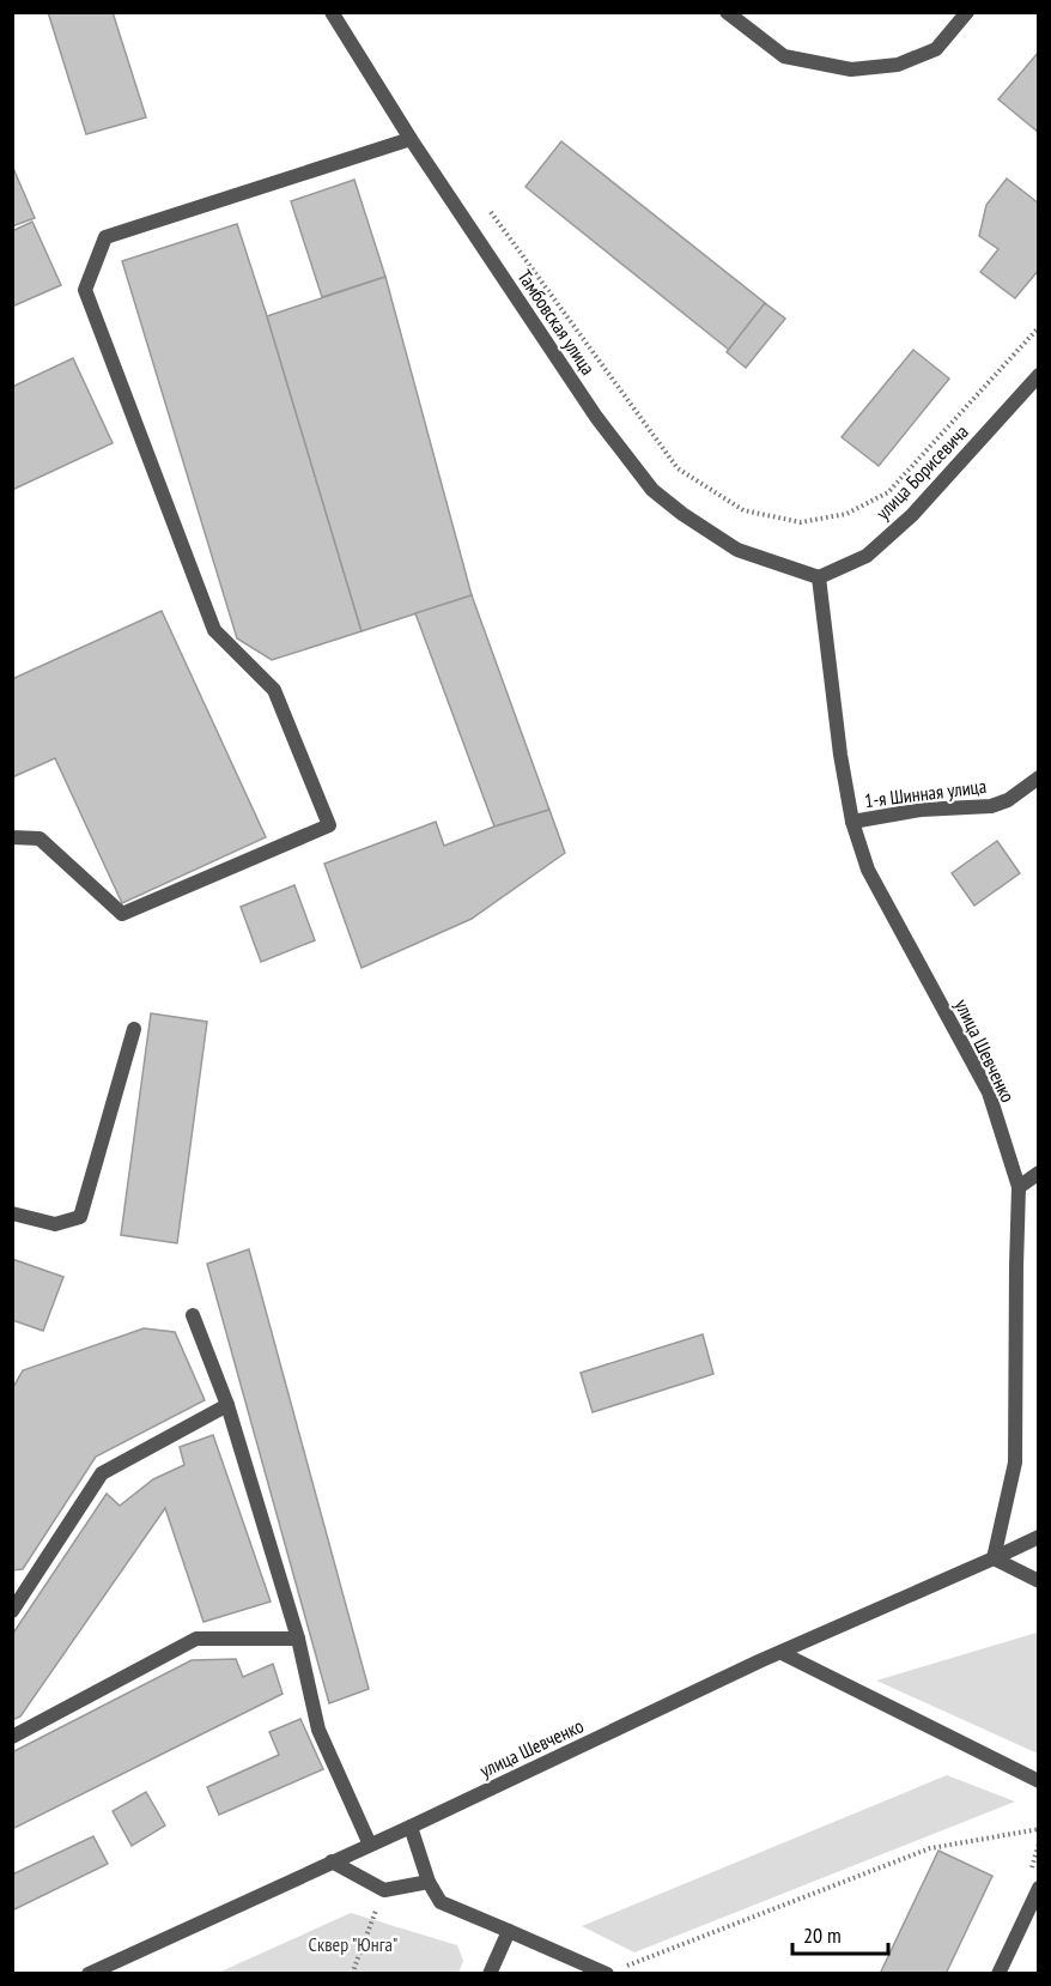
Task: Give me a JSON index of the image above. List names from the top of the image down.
{
  "streets": {
    "street": [
      "Тамбовская улица",
      "улица Борисевича",
      "1-я Шинная улица",
      "улица Шевченко"
    ]
  },
  "crossings": [
    ["Тамбовская улица", "улица Борисевича"],
    ["Тамбовская улица", "улица Шевченко"],
    ["улица Борисевича", "улица Шевченко"],
    ["1-я Шинная улица", "улица Шевченко"]
  ],
  "parks": ["Сквер \"Юнга\""],
  "scale_bar": "20 m"
}
